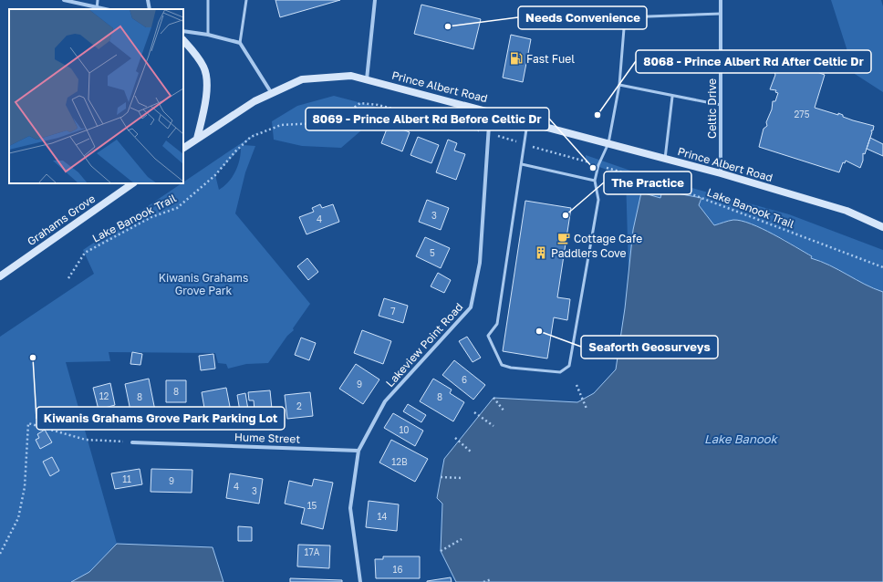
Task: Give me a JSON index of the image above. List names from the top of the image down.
{
  "streets": {
    "main road": ["Prince Albert Road", "Grahams Grove"],
    "street": ["Celtic Drive", "Lakeview Point Road", "Hume Street"],
    "path": ["Lake Banook Trail"]
  },
  "crossings": [
    ["Prince Albert Road", "Celtic Drive"],
    ["Prince Albert Road", "Lakeview Point Road"],
    ["Lake Banook Trail", "Lakeview Point Road"],
    ["Lakeview Point Road", "Hume Street"]
  ],
  "water": ["Lake Banook"],
  "parks": ["Kiwanis Grahams Grove Park"],
  "places": {
    "other": [
      "Needs Convenience",
      "8068 - Prince Albert Rd After Celtic Dr",
      "8069 - Prince Albert Rd Before Celtic Dr",
      "The Practice",
      "Seaforth Geosurveys",
      "Kiwanis Grahams Grove Park Parking Lot"
    ],
    "fuel station": ["Fast Fuel"],
    "cafe": ["Cottage Cafe"],
    "building": ["Paddlers Cove"]
  },
  "house_numbers": [
    "275",
    "3",
    "4",
    "5",
    "7",
    "6",
    "9",
    "8",
    "12",
    "8",
    "8",
    "2",
    "10",
    "12B",
    "11",
    "9",
    "4",
    "3",
    "15",
    "14",
    "17A",
    "16"
  ]
}
